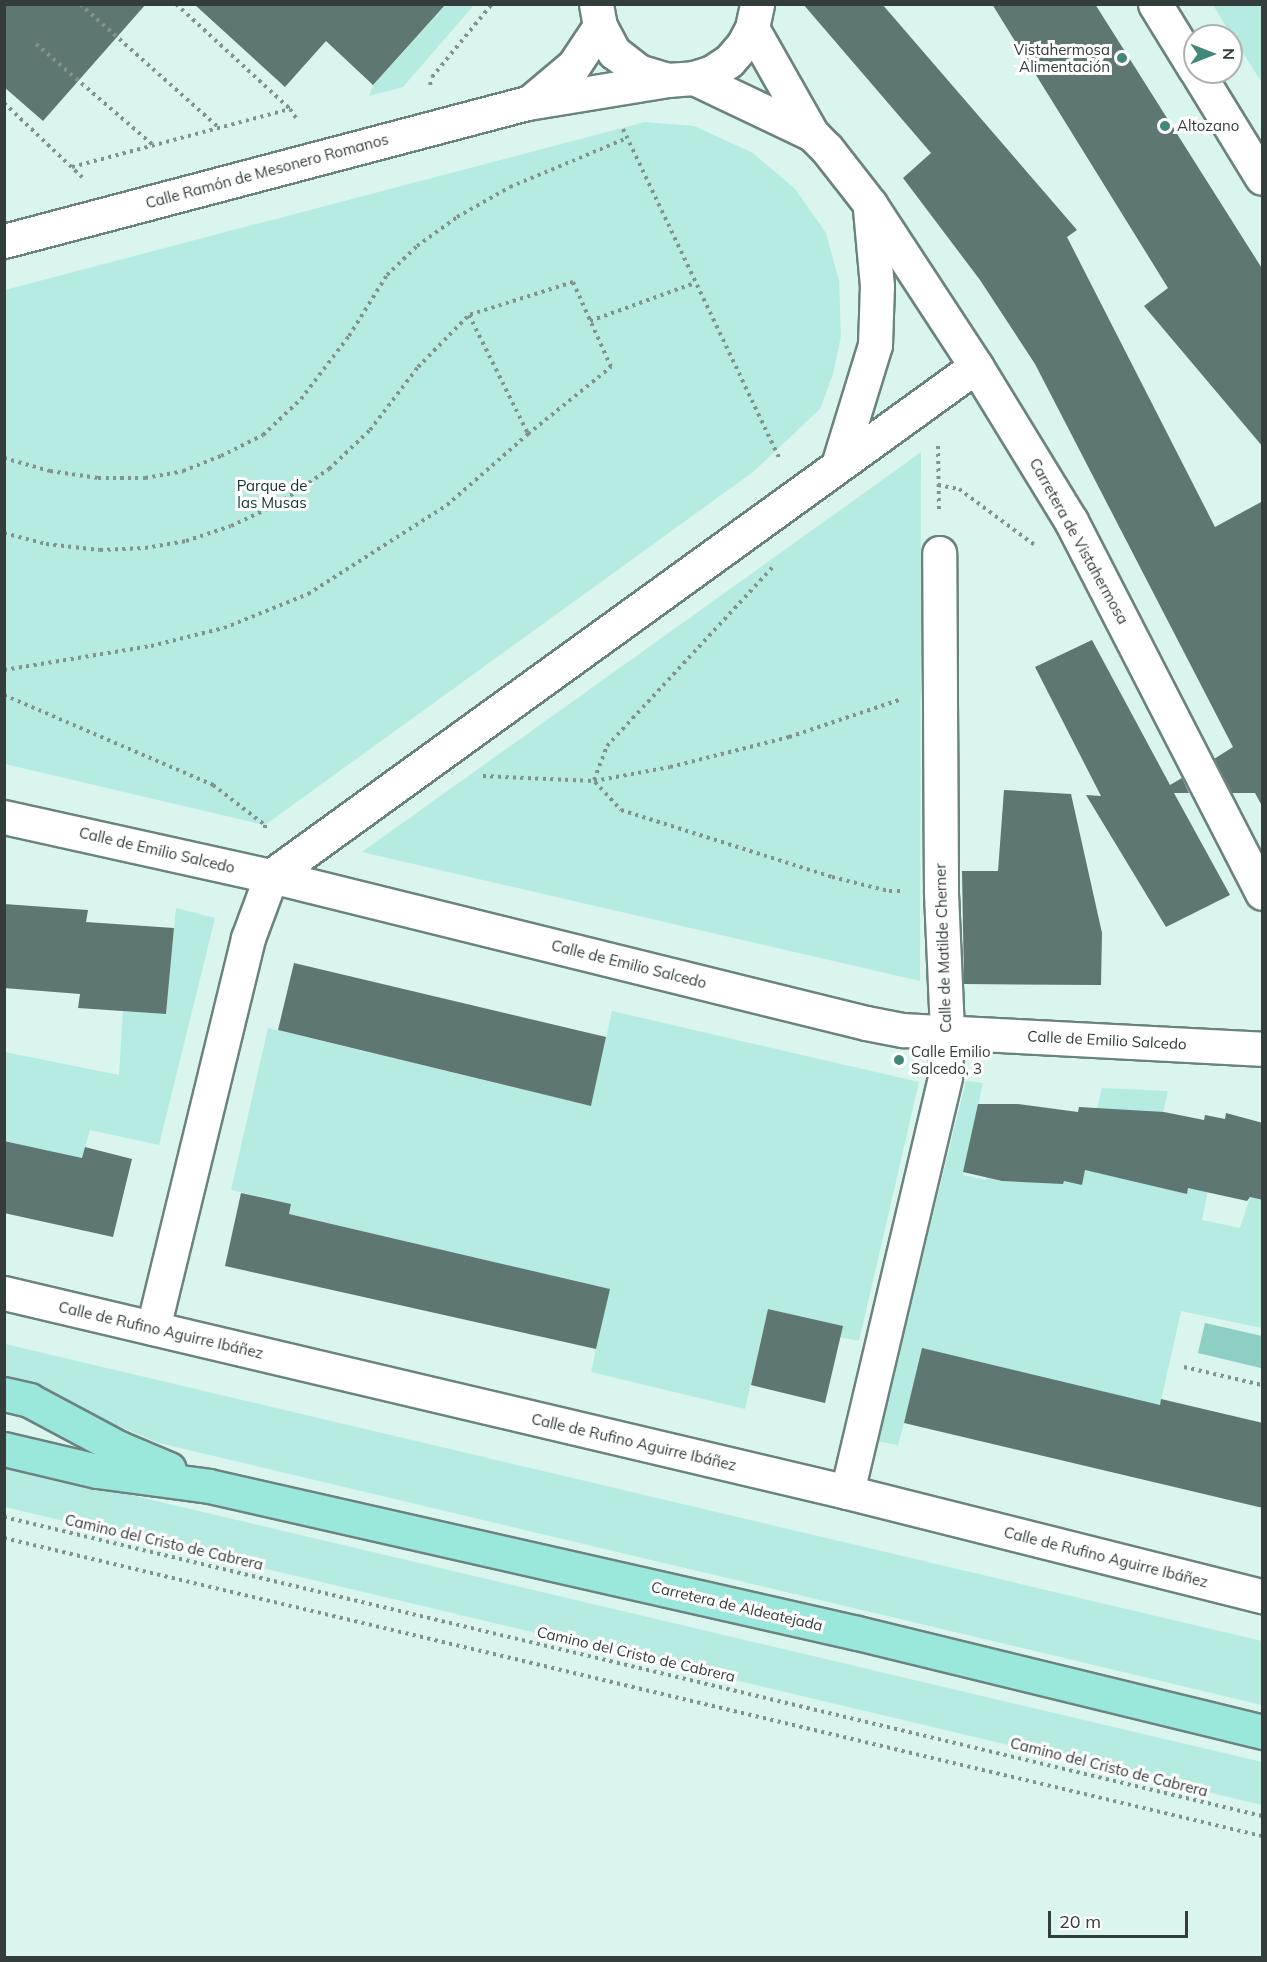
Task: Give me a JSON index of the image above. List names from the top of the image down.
{
  "streets": {
    "main road": ["Carretera de Aldeatejada"],
    "street": [
      "Calle Ramón de Mesonero Romanos",
      "Carretera de Vistahermosa",
      "Calle de Emilio Salcedo",
      "Calle de Matilde Cherner",
      "Calle de Rufino Aguirre Ibáñez"
    ],
    "path": ["Camino del Cristo de Cabrera"]
  },
  "crossings": [
    ["Calle Ramón de Mesonero Romanos", "Carretera de Vistahermosa"],
    ["Calle de Emilio Salcedo", "Calle de Matilde Cherner"],
    ["Calle de Matilde Cherner", "Calle de Rufino Aguirre Ibáñez"]
  ],
  "parks": ["Parque de las Musas"],
  "places": ["Vistahermosa Alimentación", "Altozano", "Calle Emilio Salcedo, 3"],
  "scale_bar": "20 m",
  "north": "right"
}
